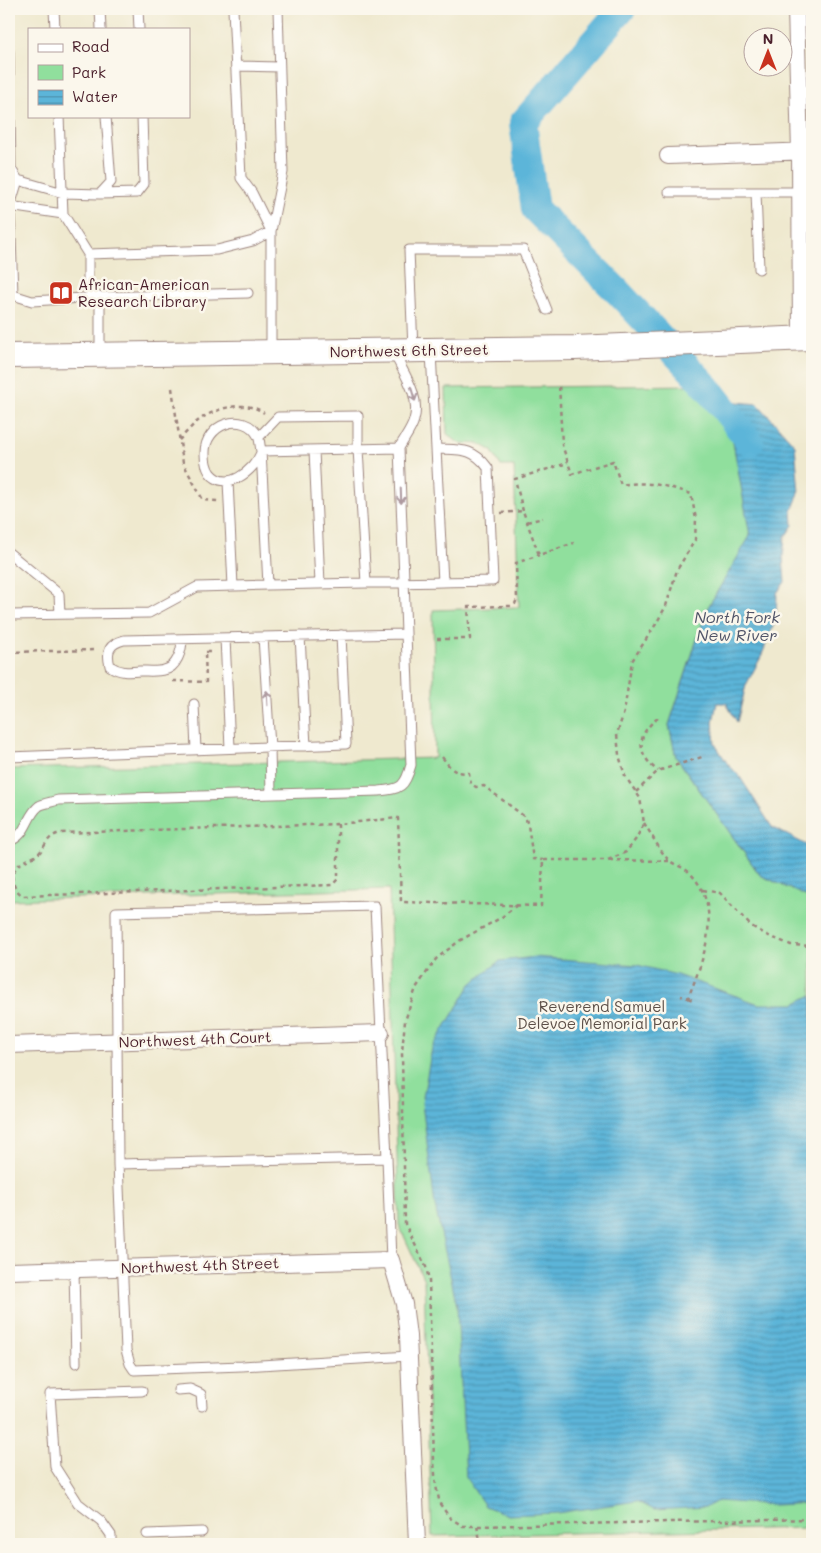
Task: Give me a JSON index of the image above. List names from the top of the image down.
{
  "streets": {
    "street": ["Northwest 6th Street", "Northwest 4th Court", "Northwest 4th Street"]
  },
  "water": ["North Fork New River"],
  "parks": ["Reverend Samuel Delevoe Memorial Park"],
  "places": {
    "library": ["African-American Research Library"]
  },
  "legend": ["Road", "Park", "Water"],
  "north": "top"
}
